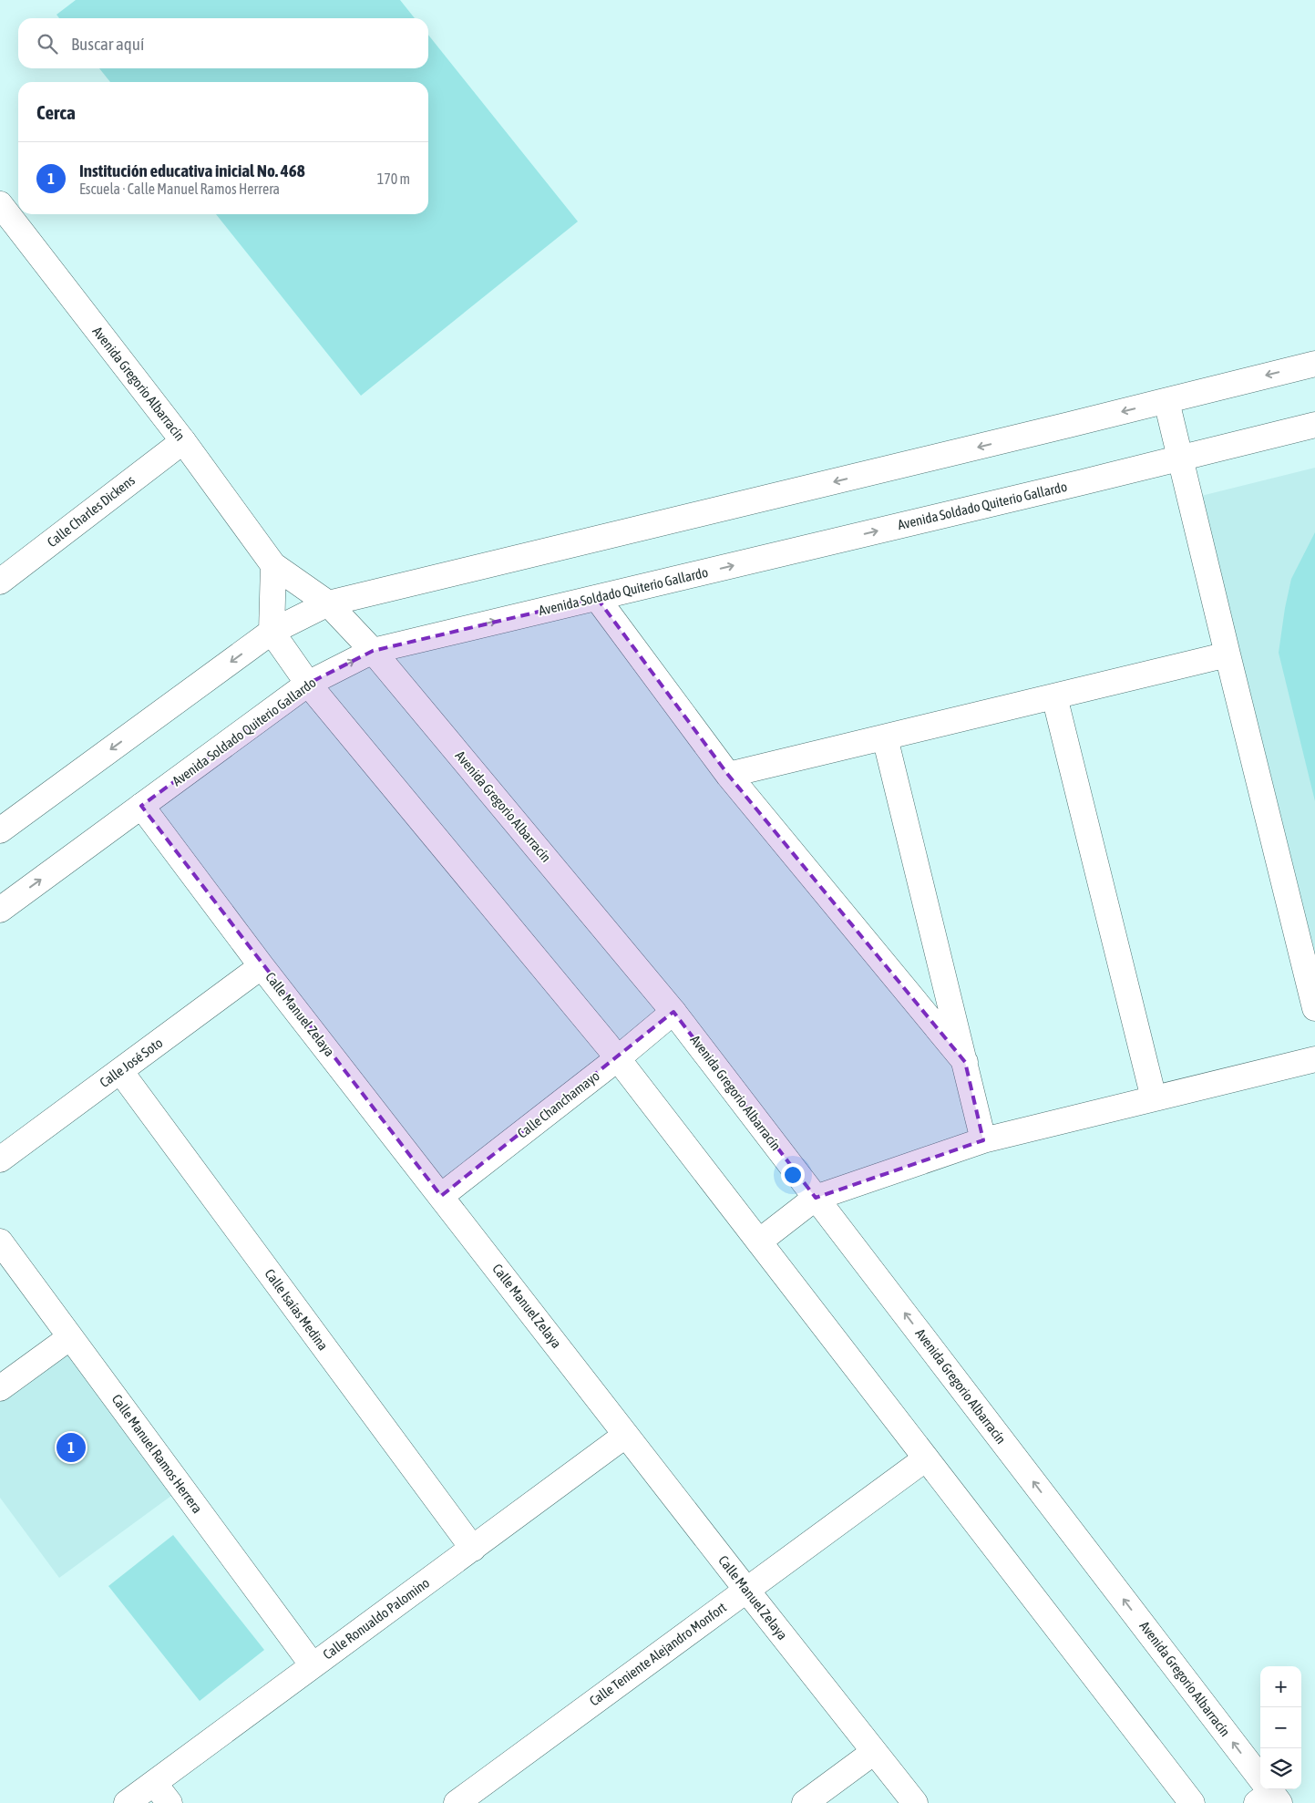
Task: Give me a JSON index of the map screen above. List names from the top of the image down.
{
  "streets": {
    "street": [
      "Avenida Gregorio Albarracín",
      "Avenida Soldado Quiterio Gallardo",
      "Calle Charles Dickens",
      "Calle Manuel Zelaya",
      "Calle José Soto",
      "Calle Chanchamayo",
      "Calle Isaías Medina",
      "Calle Manuel Ramos Herrera",
      "Calle Ronualdo Palomino",
      "Calle Teniente Alejandro Monfort"
    ]
  },
  "crossings": [
    ["Avenida Gregorio Albarracín", "Avenida Soldado Quiterio Gallardo"],
    ["Avenida Gregorio Albarracín", "Calle Charles Dickens"],
    ["Avenida Gregorio Albarracín", "Calle Chanchamayo"],
    ["Avenida Soldado Quiterio Gallardo", "Calle Manuel Zelaya"],
    ["Calle Manuel Zelaya", "Calle José Soto"],
    ["Calle Manuel Zelaya", "Calle Chanchamayo"],
    ["Calle Manuel Zelaya", "Calle Ronualdo Palomino"],
    ["Calle Manuel Zelaya", "Calle Teniente Alejandro Monfort"],
    ["Calle José Soto", "Calle Isaías Medina"],
    ["Calle Isaías Medina", "Calle Ronualdo Palomino"],
    ["Calle Manuel Ramos Herrera", "Calle Ronualdo Palomino"]
  ],
  "page": {
    "search": "Buscar aquí",
    "heading": "Cerca",
    "list": [
      {
        "mark": "1",
        "name": "Institución educativa inicial No. 468",
        "note": "Escuela · Calle Manuel Ramos Herrera",
        "value": "170 m"
      }
    ],
    "pins": "1",
    "map_buttons": ["+", "−"]
  }
}
